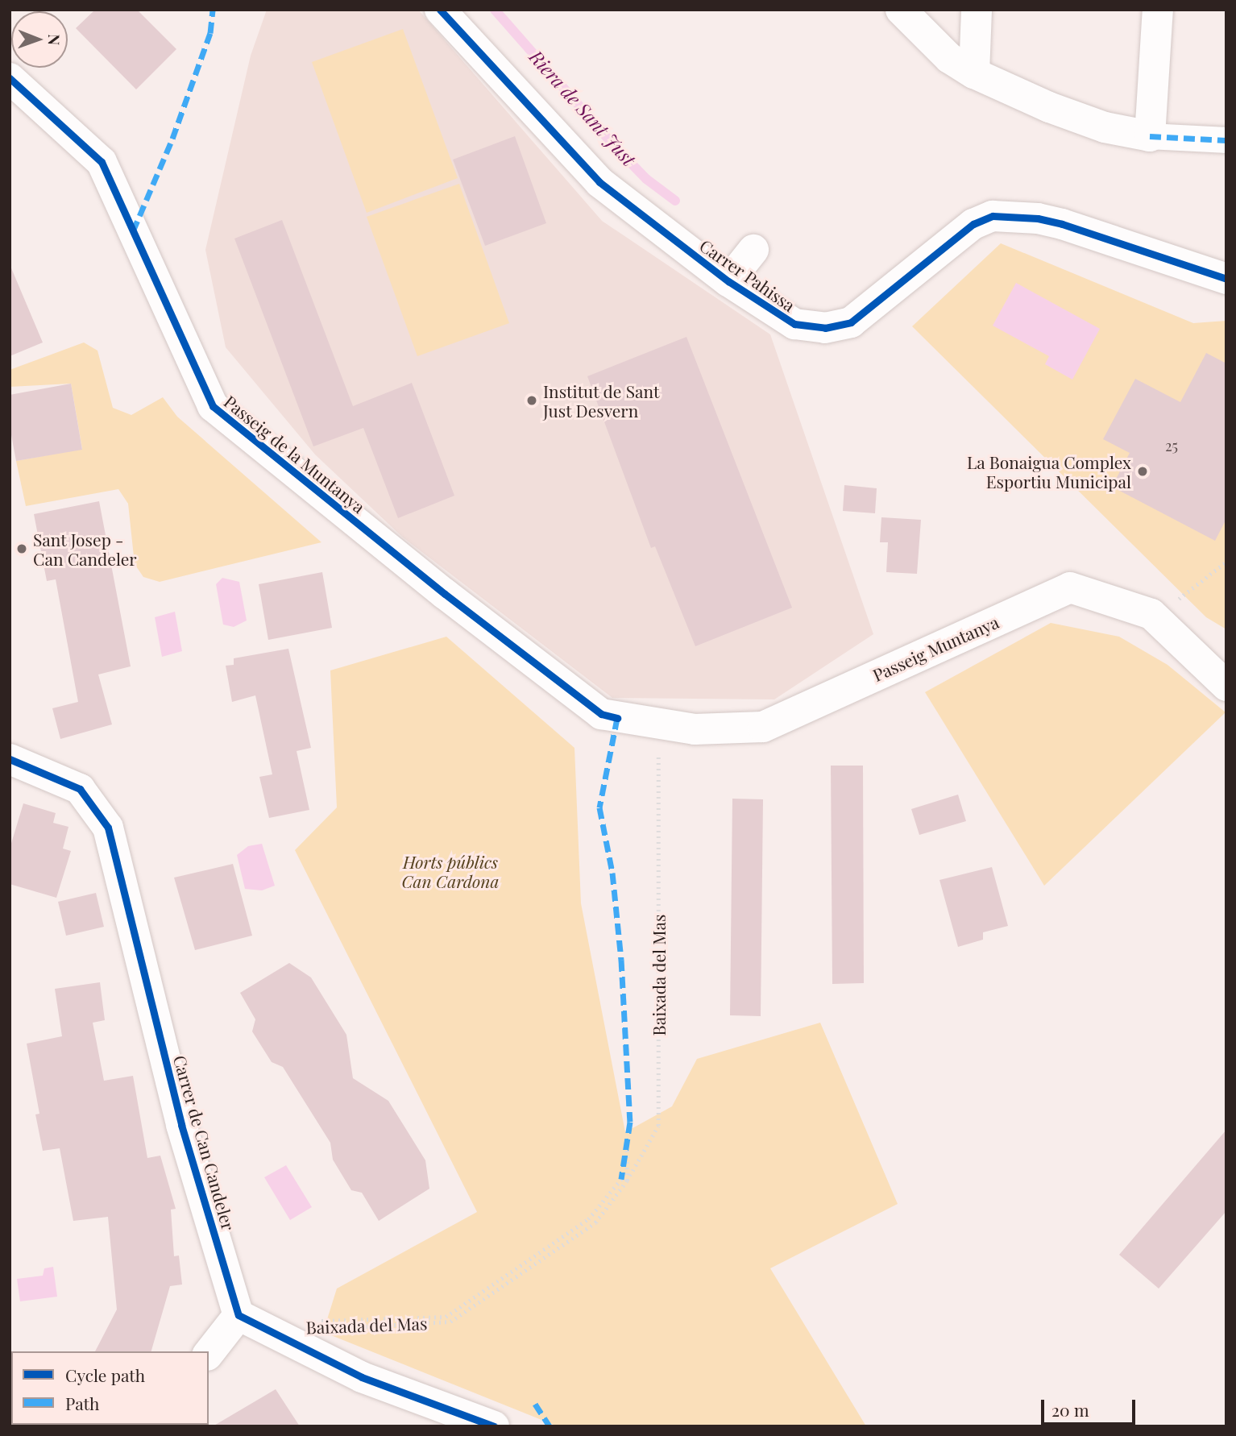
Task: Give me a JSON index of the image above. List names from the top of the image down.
{
  "streets": {
    "street": [
      "Carrer Pahissa",
      "Passeig de la Muntanya",
      "Passeig Muntanya",
      "Carrer de Can Candeler"
    ],
    "cycle path": ["Baixada del Mas"]
  },
  "crossings": [
    ["Passeig de la Muntanya", "Passeig Muntanya"]
  ],
  "water": ["Riera de Sant Just"],
  "parks": ["Horts públics Can Cardona"],
  "places": ["Institut de Sant Just Desvern", "La Bonaigua Complex Esportiu Municipal", "Sant Josep - Can Candeler"],
  "house_numbers": ["25"],
  "legend": ["Cycle path", "Path"],
  "scale_bar": "20 m",
  "north": "right"
}
